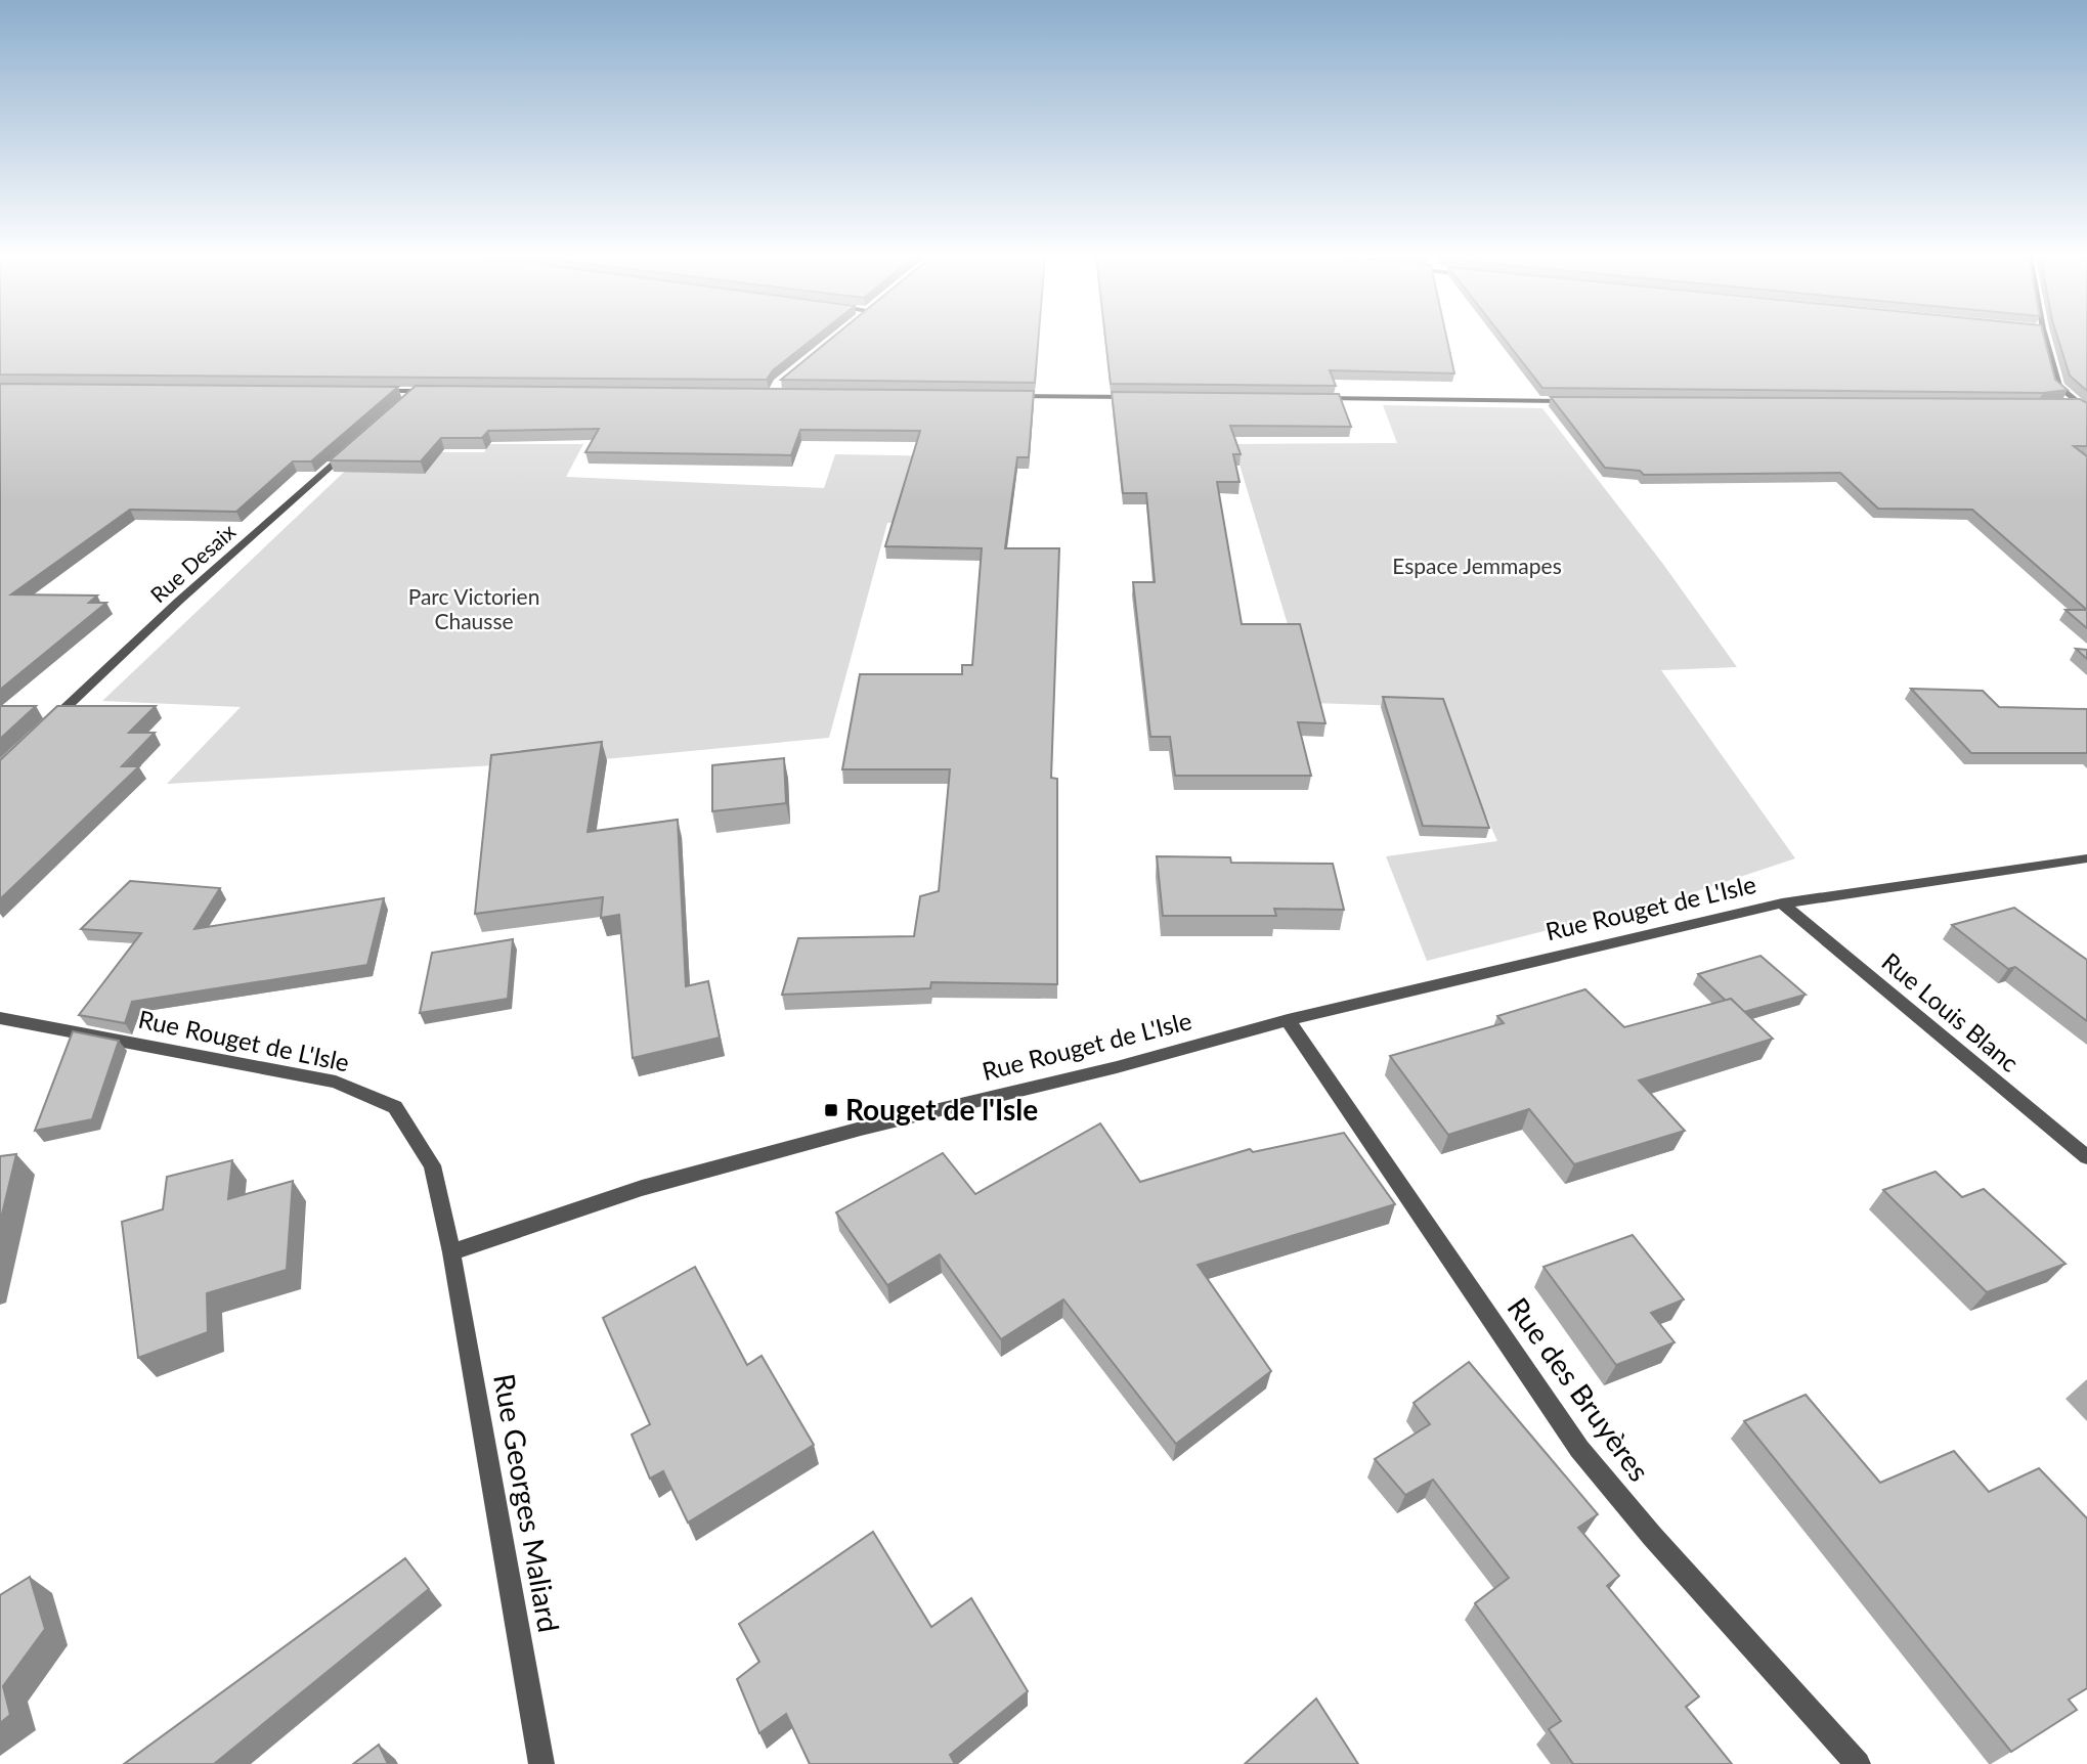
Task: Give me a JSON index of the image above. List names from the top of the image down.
{
  "streets": {
    "street": [
      "Rue Desaix",
      "Rue Rouget de L'Isle",
      "Rue Louis Blanc",
      "Rue des Bruyères",
      "Rue Georges Maliard"
    ]
  },
  "crossings": [
    ["Rue Rouget de L'Isle", "Rue Louis Blanc"],
    ["Rue Rouget de L'Isle", "Rue des Bruyères"],
    ["Rue Rouget de L'Isle", "Rue Georges Maliard"]
  ],
  "parks": ["Espace Jemmapes", "Parc Victorien Chausse"],
  "places": {
    "transit": ["Rouget de l'Isle"]
  }
}
